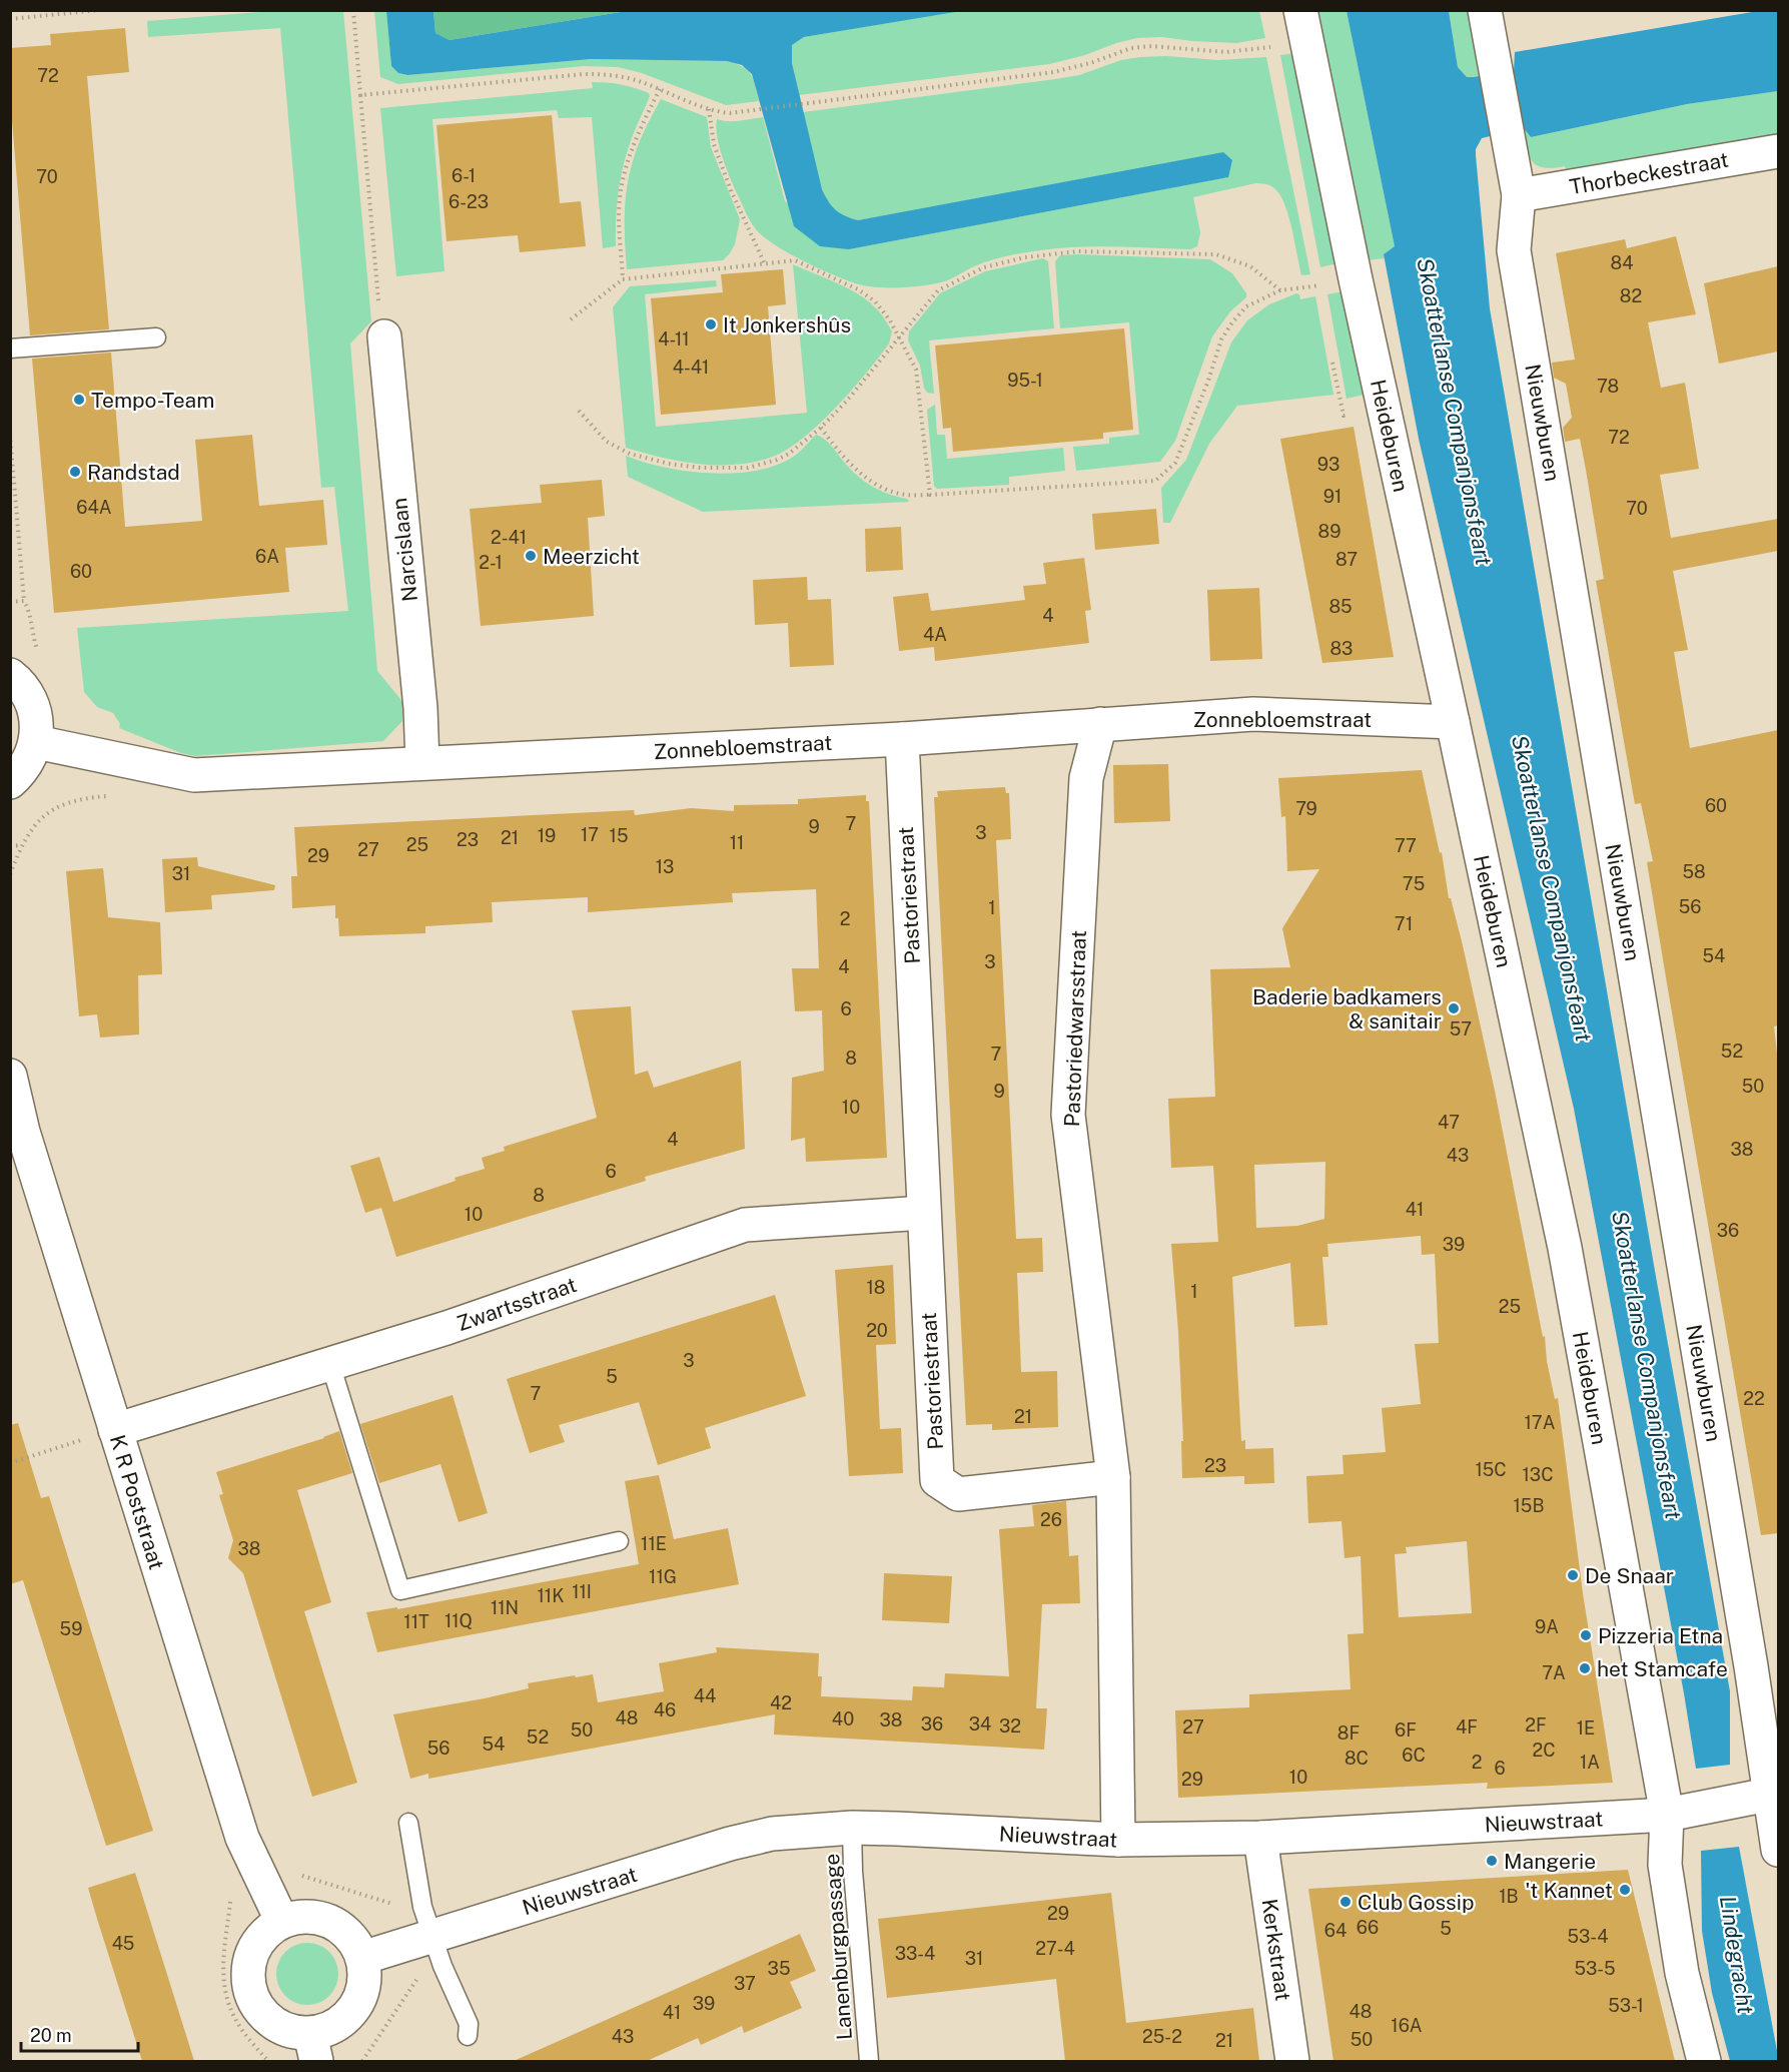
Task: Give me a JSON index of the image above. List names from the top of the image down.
{
  "streets": {
    "street": [
      "Thorbeckestraat",
      "Nieuwburen",
      "Heideburen",
      "Narcislaan",
      "Zonnebloemstraat",
      "Pastoriestraat",
      "Pastoriedwarsstraat",
      "Zwartsstraat",
      "K R Poststraat",
      "Nieuwstraat",
      "Kerkstraat"
    ],
    "lane": ["Lanenburgpassage"]
  },
  "crossings": [
    ["Thorbeckestraat", "Nieuwburen"],
    ["Nieuwburen", "Nieuwstraat"],
    ["Heideburen", "Zonnebloemstraat"],
    ["Heideburen", "Nieuwstraat"],
    ["Narcislaan", "Zonnebloemstraat"],
    ["Zonnebloemstraat", "Pastoriestraat"],
    ["Zonnebloemstraat", "Pastoriedwarsstraat"],
    ["Pastoriestraat", "Pastoriedwarsstraat"],
    ["Pastoriestraat", "Zwartsstraat"],
    ["Zwartsstraat", "K R Poststraat"],
    ["K R Poststraat", "Nieuwstraat"],
    ["Nieuwstraat", "Lanenburgpassage"],
    ["Nieuwstraat", "Kerkstraat"]
  ],
  "water": ["Skoatterlanse Companjonsfeart", "Lindegracht"],
  "places": [
    "It Jonkershûs",
    "Tempo-Team",
    "Randstad",
    "Meerzicht",
    "Baderie badkamers & sanitair",
    "De Snaar",
    "Pizzeria Etna",
    "het Stamcafe",
    "Mangerie",
    "'t Kannet",
    "Club Gossip"
  ],
  "house_numbers": [
    "72",
    "6-1",
    "70",
    "6-23",
    "84",
    "82",
    "4-11",
    "4-41",
    "95-1",
    "78",
    "72",
    "93",
    "91",
    "64A",
    "70",
    "89",
    "2-41",
    "6A",
    "87",
    "2-1",
    "60",
    "85",
    "4",
    "4A",
    "83",
    "60",
    "79",
    "7",
    "9",
    "3",
    "17",
    "19",
    "15",
    "21",
    "23",
    "11",
    "25",
    "77",
    "27",
    "29",
    "13",
    "58",
    "31",
    "75",
    "56",
    "1",
    "2",
    "71",
    "54",
    "3",
    "4",
    "6",
    "57",
    "52",
    "7",
    "8",
    "50",
    "9",
    "10",
    "47",
    "4",
    "38",
    "43",
    "6",
    "8",
    "41",
    "10",
    "36",
    "39",
    "18",
    "1",
    "25",
    "20",
    "3",
    "5",
    "7",
    "22",
    "21",
    "17A",
    "23",
    "15C",
    "13C",
    "15B",
    "26",
    "11E",
    "38",
    "11G",
    "11I",
    "11K",
    "11N",
    "11Q",
    "11T",
    "9A",
    "59",
    "7A",
    "44",
    "42",
    "46",
    "48",
    "40",
    "38",
    "36",
    "34",
    "2F",
    "32",
    "27",
    "4F",
    "1E",
    "50",
    "6F",
    "8F",
    "52",
    "54",
    "56",
    "2C",
    "6C",
    "8C",
    "2",
    "1A",
    "6",
    "10",
    "29",
    "1B",
    "29",
    "66",
    "5",
    "64",
    "53-4",
    "45",
    "27-4",
    "33-4",
    "31",
    "35",
    "53-5",
    "37",
    "39",
    "53-1",
    "48",
    "41",
    "16A",
    "43",
    "25-2",
    "50",
    "21"
  ],
  "scale_bar": "20 m"
}
